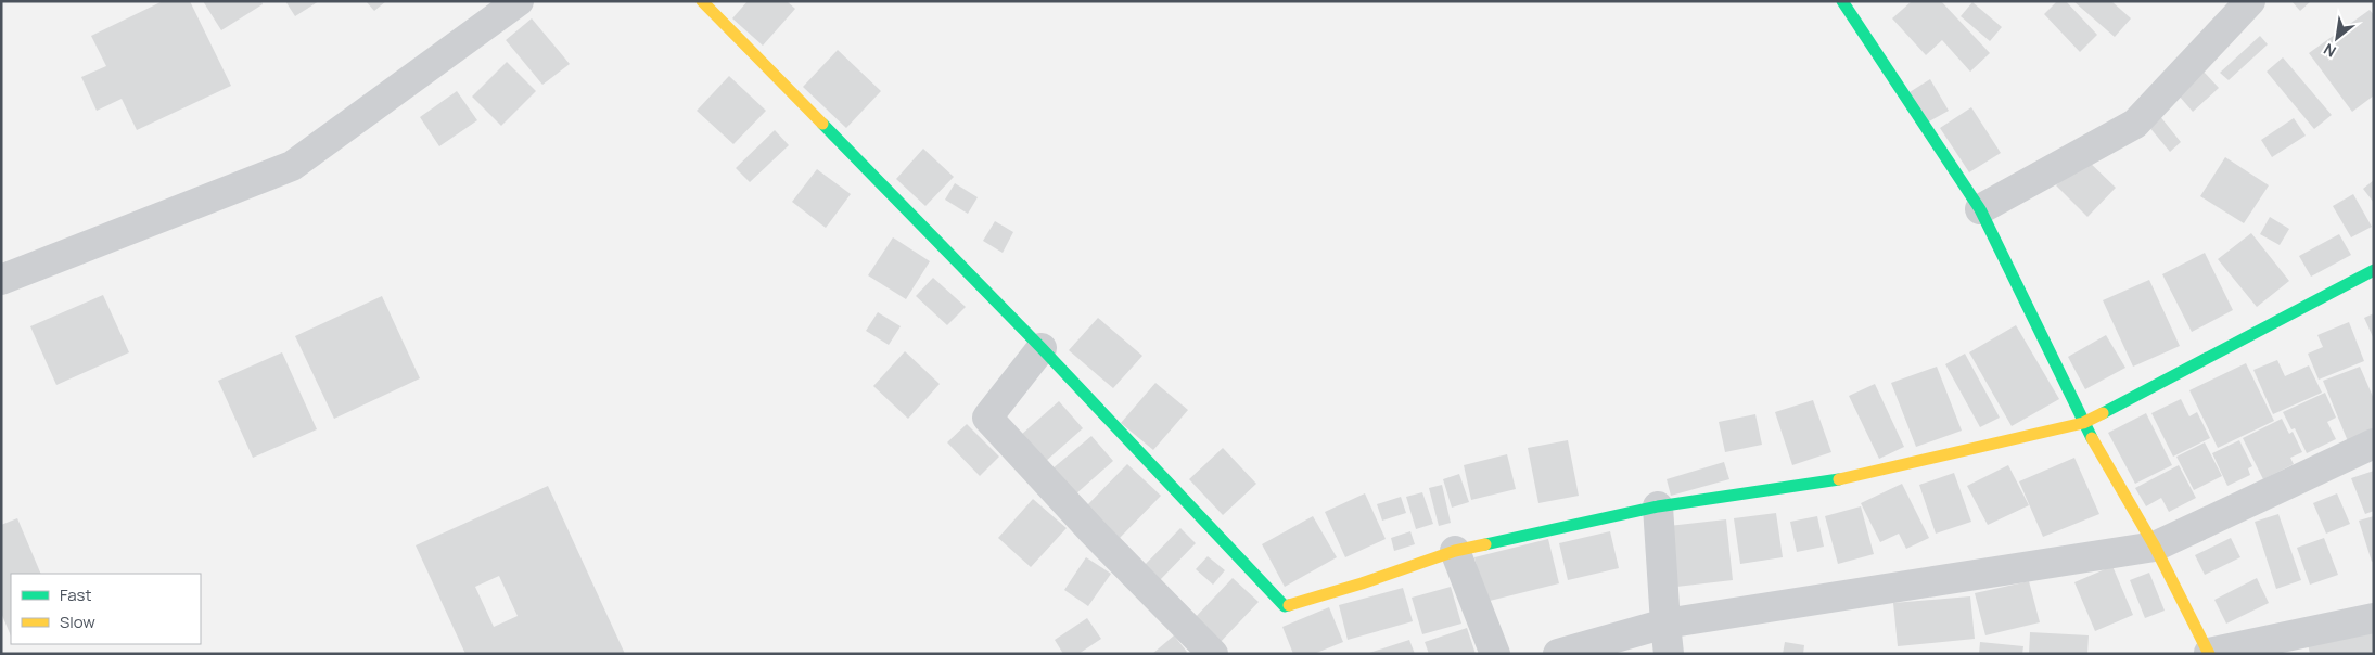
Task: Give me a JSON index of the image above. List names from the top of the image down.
{
  "legend": ["Fast", "Slow"],
  "north": "bottom left"
}
